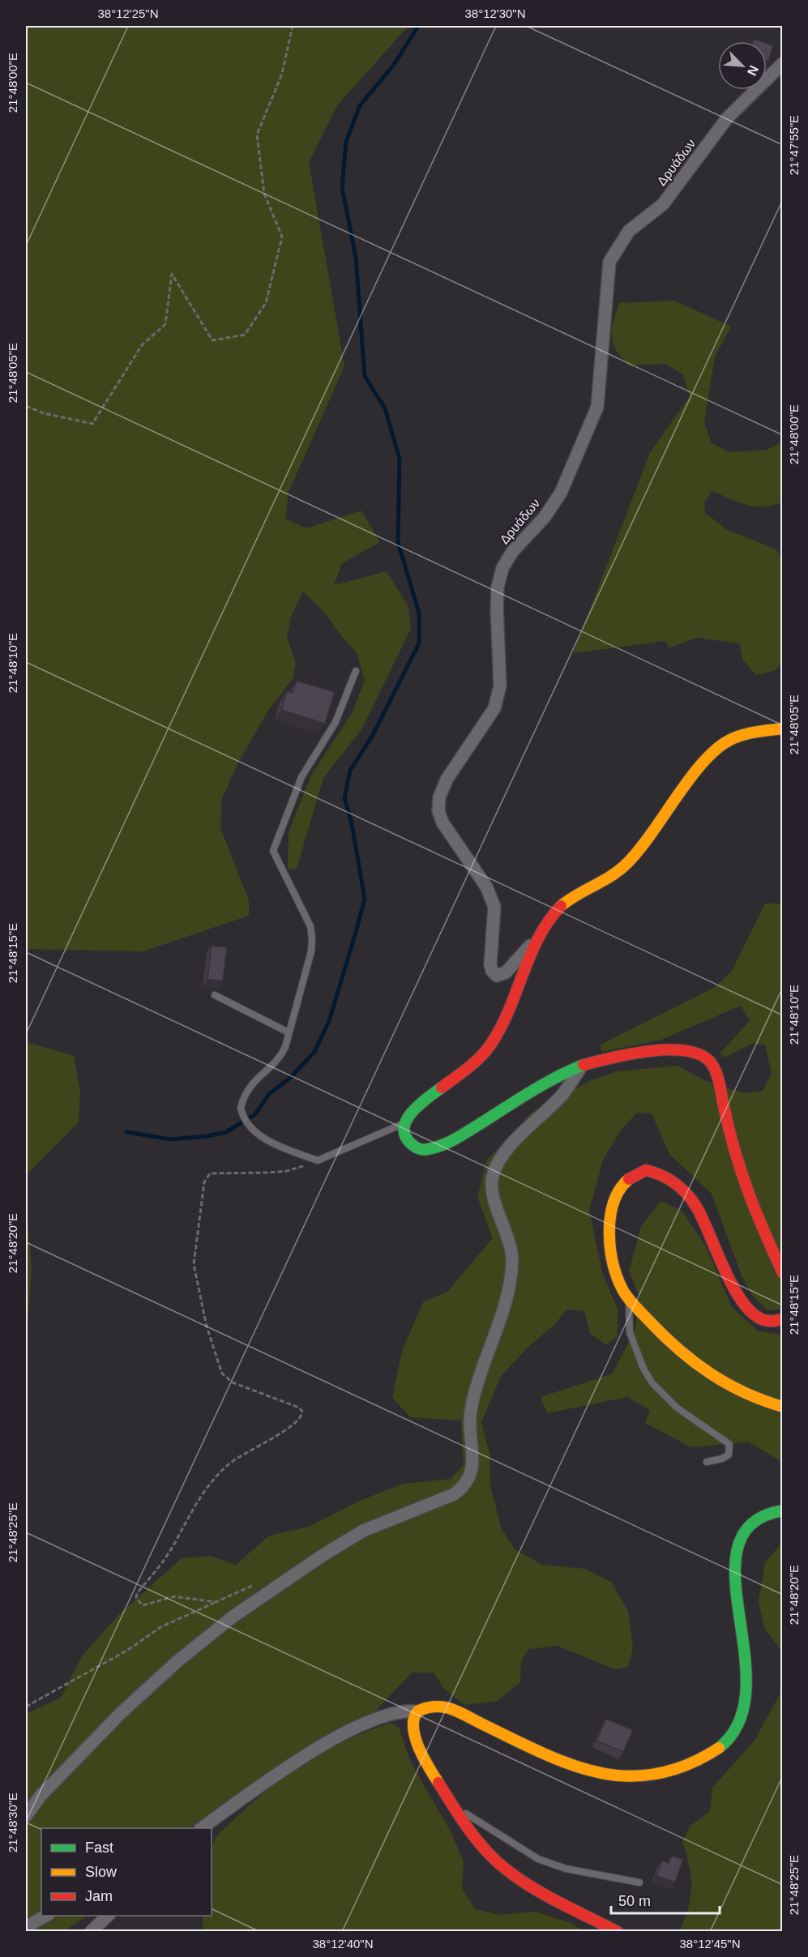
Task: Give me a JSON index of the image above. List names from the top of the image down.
{
  "streets": {
    "street": ["Δρυάδων"]
  },
  "legend": ["Fast", "Slow", "Jam"],
  "scale_bar": "50 m",
  "north": "bottom right",
  "coordinates": [
    "38°12'25\"N",
    "38°12'30\"N",
    "21°48'00\"E",
    "21°47'55\"E",
    "21°48'05\"E",
    "21°48'10\"E",
    "21°48'15\"E",
    "21°48'20\"E",
    "21°48'25\"E",
    "21°48'30\"E",
    "38°12'40\"N",
    "38°12'45\"N"
  ]
}
